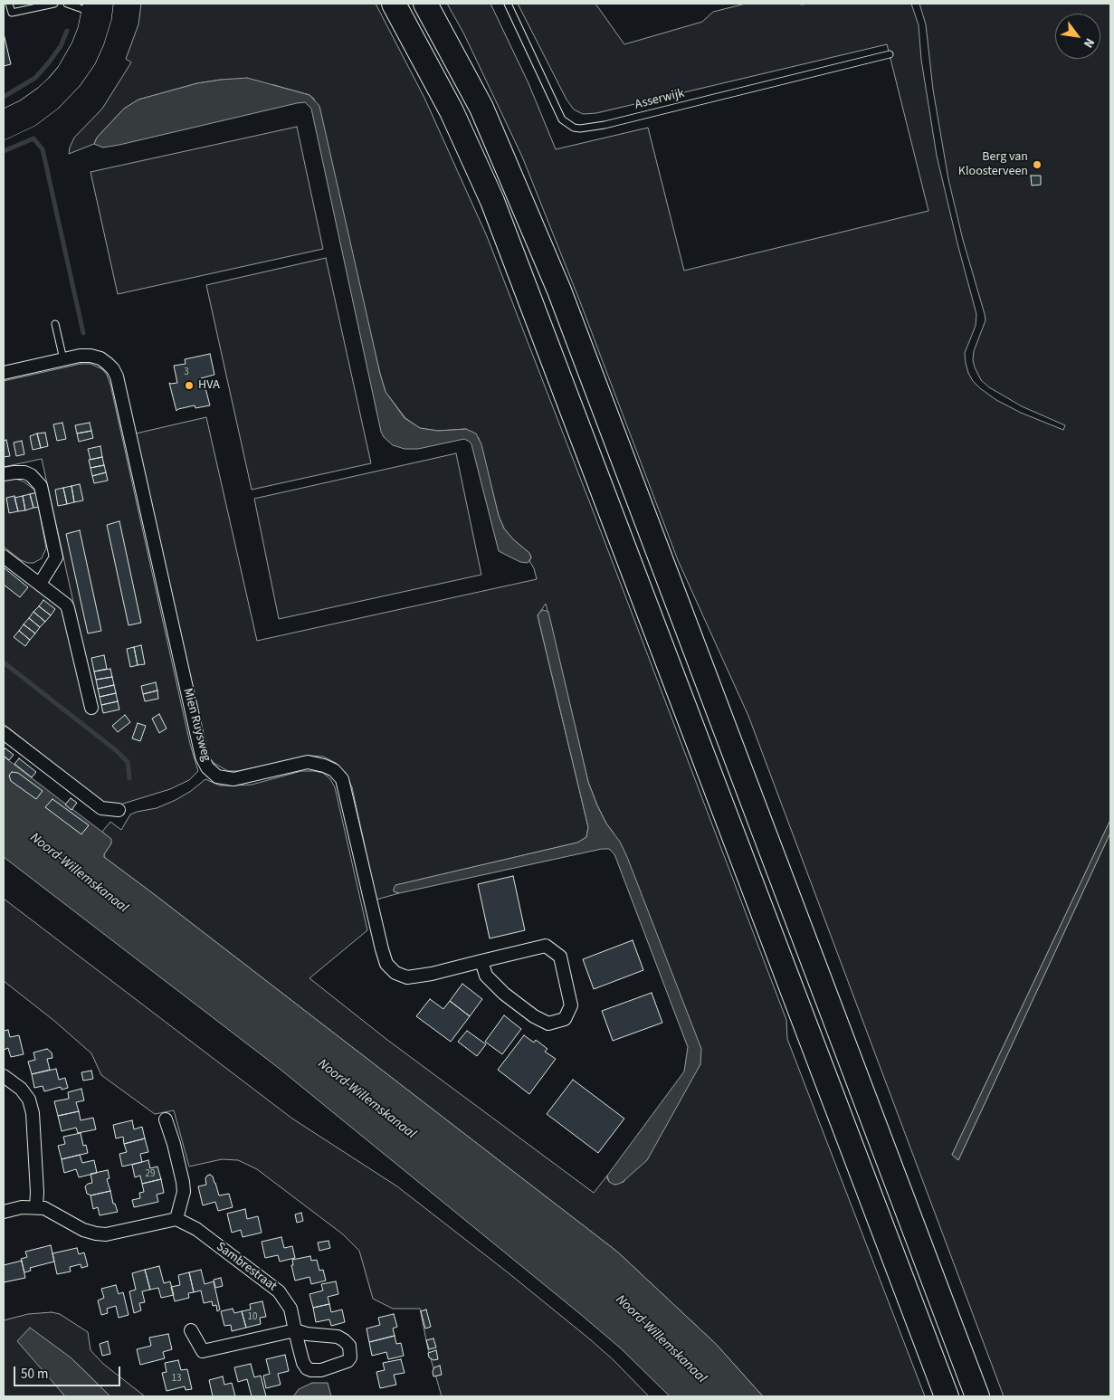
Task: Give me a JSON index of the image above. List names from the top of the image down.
{
  "streets": {
    "street": ["Mien Ruysweg", "Sambrestraat"],
    "lane": ["Asserwijk"]
  },
  "water": ["Noord-Willemskanaal"],
  "places": ["Berg van Kloosterveen", "HVA"],
  "house_numbers": [
    "3",
    "29",
    "10",
    "13"
  ],
  "scale_bar": "50 m",
  "north": "bottom right"
}
